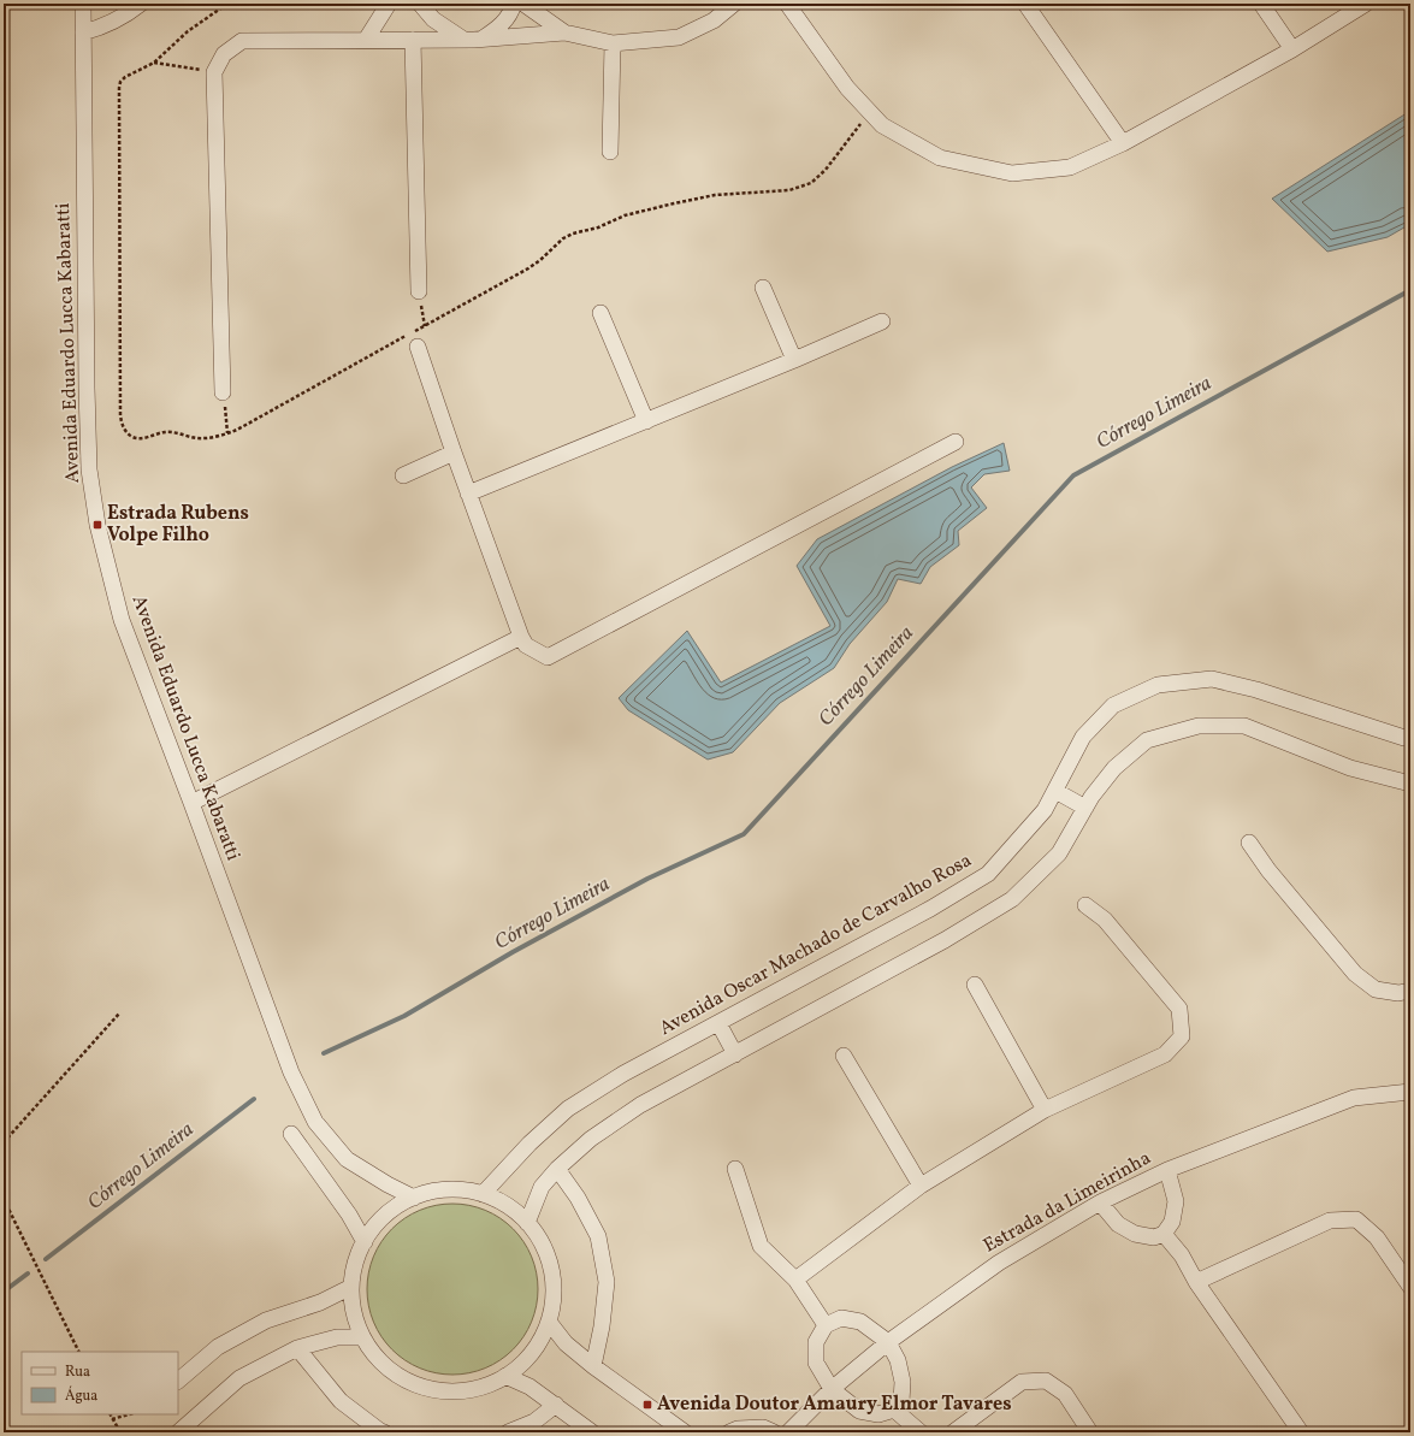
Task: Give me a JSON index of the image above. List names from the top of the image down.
{
  "streets": {
    "street": ["Avenida Eduardo Lucca Kabaratti", "Avenida Oscar Machado de Carvalho Rosa", "Estrada da Limeirinha"]
  },
  "water": ["Córrego Limeira"],
  "places": {
    "transit": ["Estrada Rubens Volpe Filho", "Avenida Doutor Amaury Elmor Tavares"]
  },
  "legend": ["Rua", "Água"]
}
